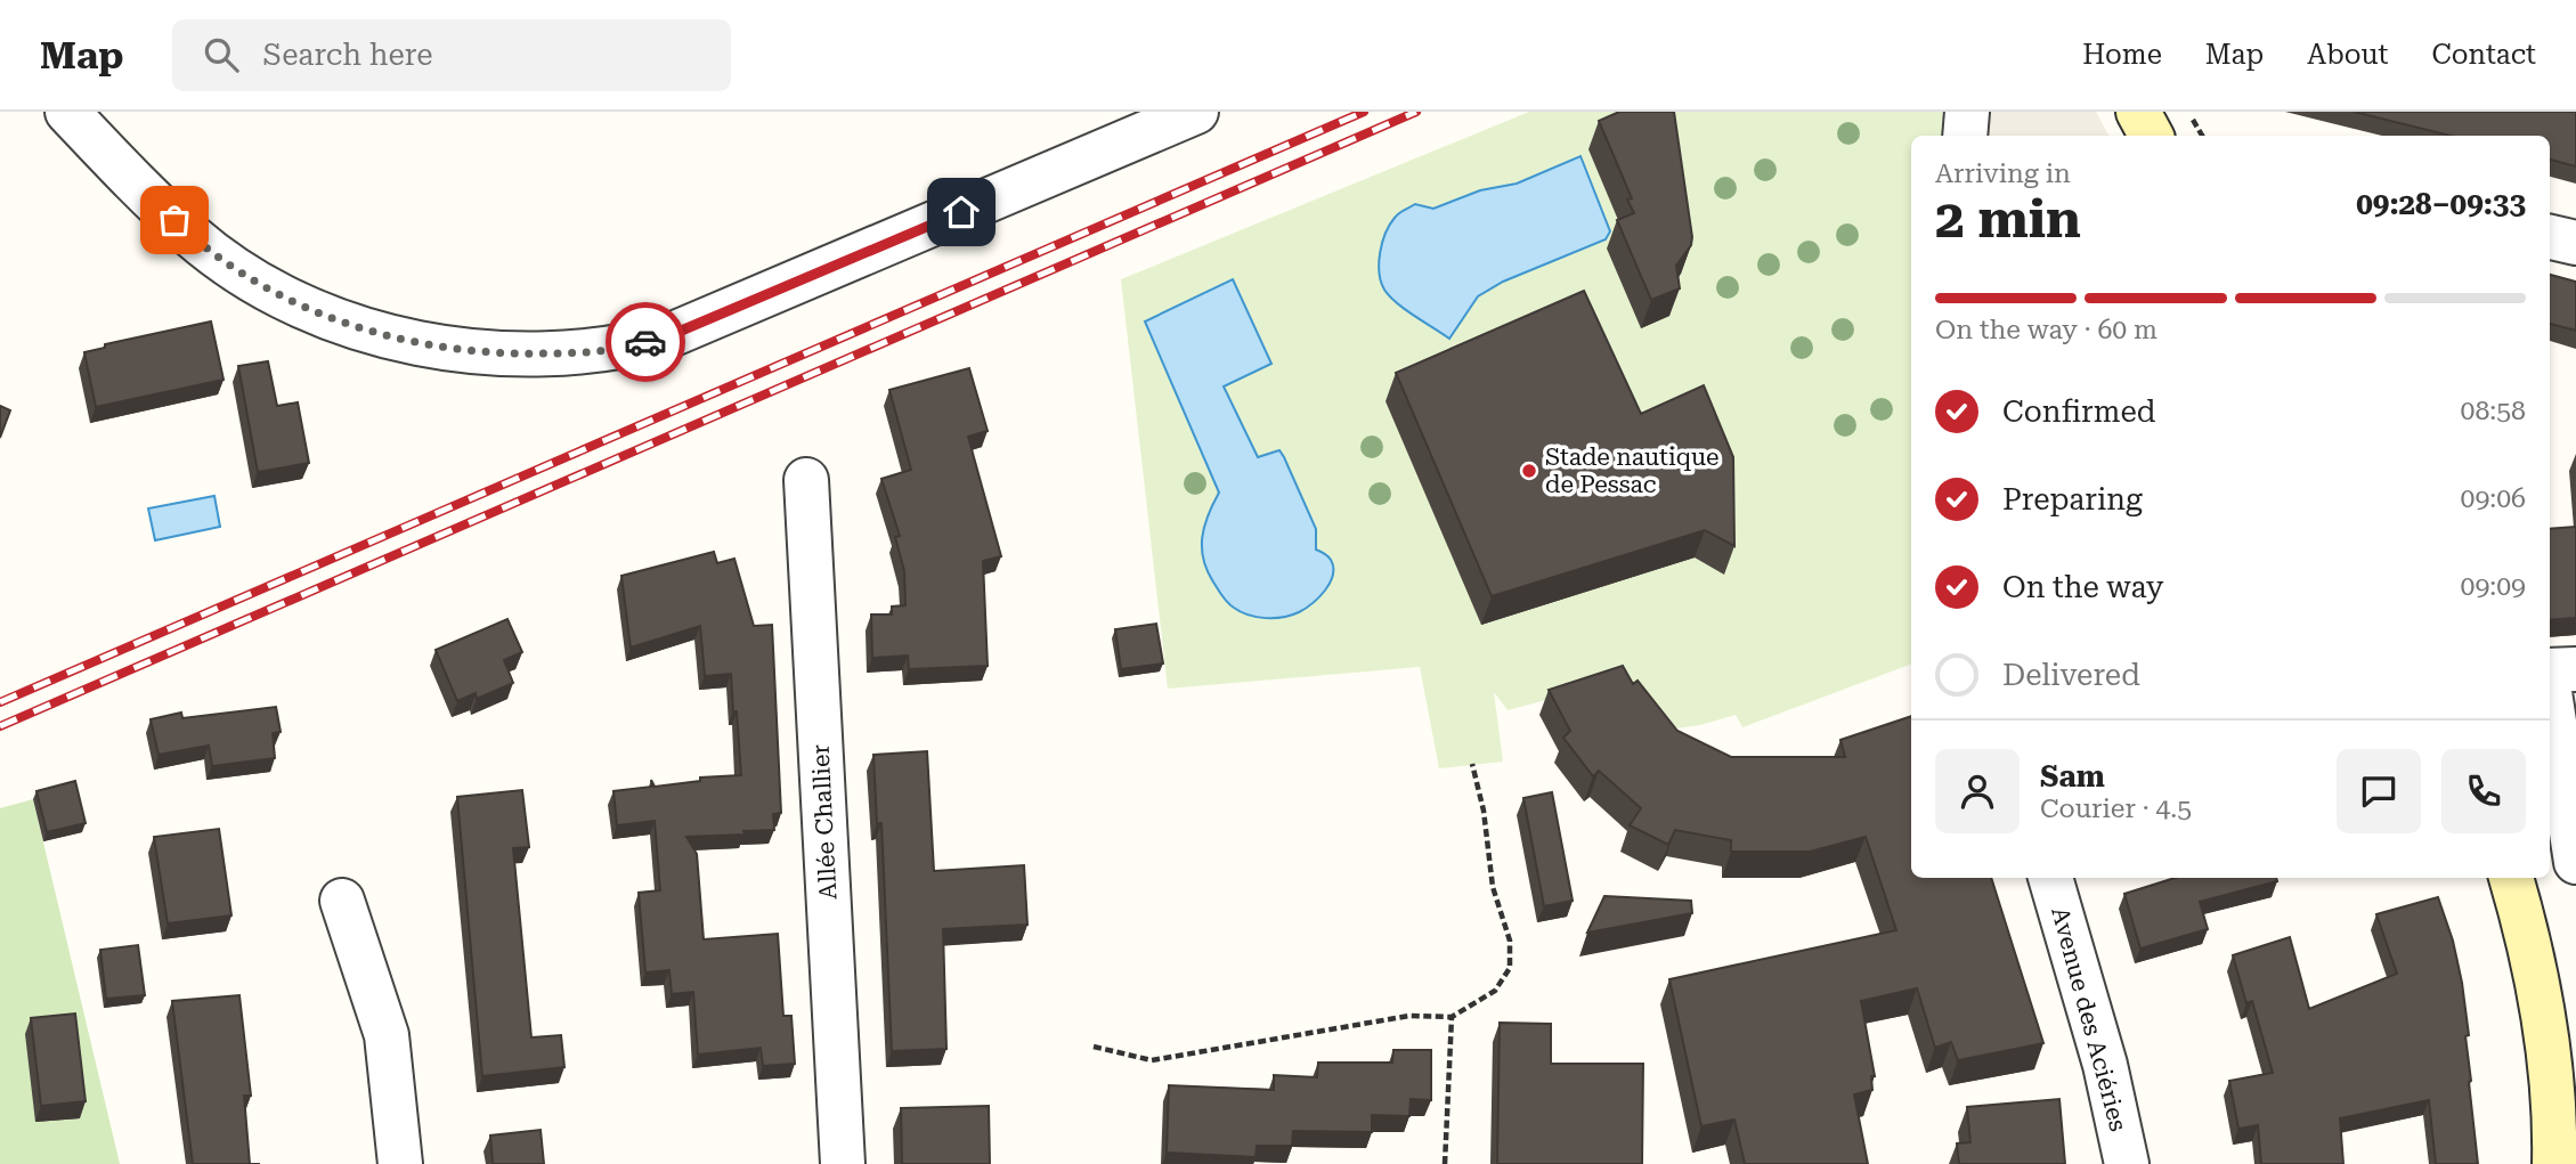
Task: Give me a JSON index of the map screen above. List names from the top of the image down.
{
  "streets": {
    "street": ["Allée Challier", "Avenue des Aciéries"]
  },
  "places": ["Stade nautique de Pessac"],
  "page": {
    "header": "Map",
    "search": "Search here",
    "nav": [
      "Home",
      "Map",
      "About",
      "Contact"
    ],
    "heading": ["2 min", "Arriving in", "09:28–09:33"],
    "panel": ["Sam", "Courier · 4.5"],
    "bar": "On the way · 60 m",
    "list": [
      ["Confirmed", "08:58"],
      ["Preparing", "09:06"],
      ["On the way", "09:09"],
      "Delivered"
    ]
  }
}
